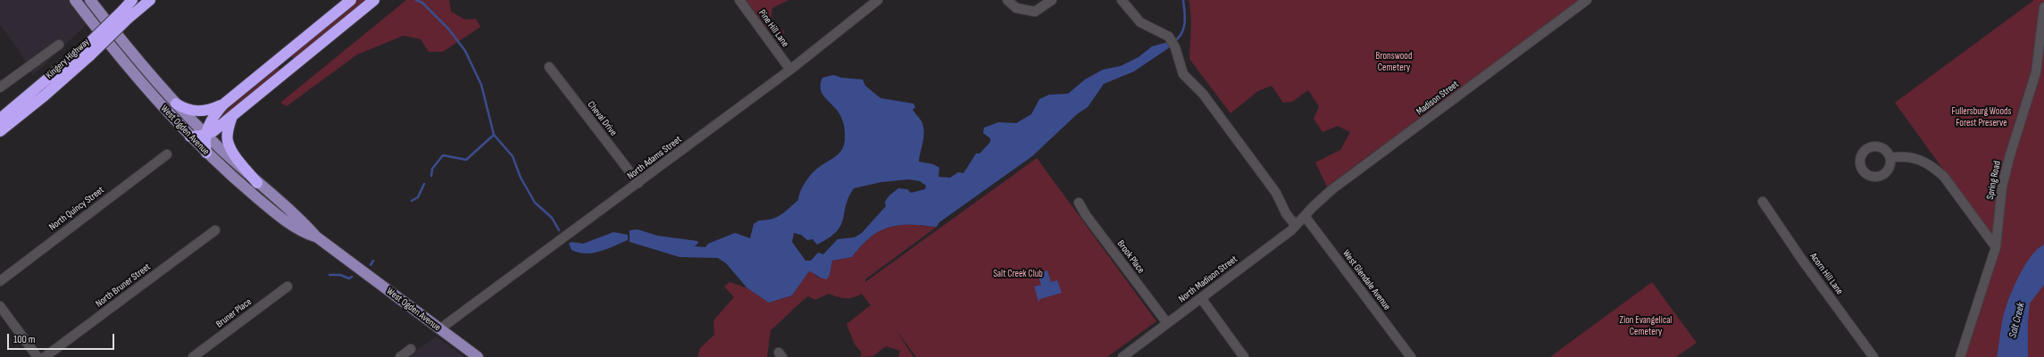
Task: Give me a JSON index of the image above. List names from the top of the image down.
{
  "streets": {
    "highway": ["Kingery Highway"],
    "main road": ["West Ogden Avenue"],
    "street": [
      "Pine Hill Lane",
      "Madison Street",
      "Cheval Drive",
      "North Adams Street",
      "Spring Road",
      "North Quincy Street",
      "Brook Place",
      "Acorn Hill Lane",
      "North Madison Street",
      "West Glendale Avenue",
      "North Bruner Street",
      "Bruner Place"
    ]
  },
  "crossings": [
    ["Pine Hill Lane", "North Adams Street"],
    ["Madison Street", "North Madison Street"],
    ["Madison Street", "West Glendale Avenue"],
    ["Cheval Drive", "North Adams Street"],
    ["West Ogden Avenue", "North Adams Street"],
    ["Brook Place", "North Madison Street"],
    ["North Madison Street", "West Glendale Avenue"]
  ],
  "water": ["Salt Creek"],
  "parks": [
    "Bronswood Cemetery",
    "Fullersburg Woods Forest Preserve",
    "Salt Creek Club",
    "Zion Evangelical Cemetery"
  ],
  "scale_bar": "100 m"
}
